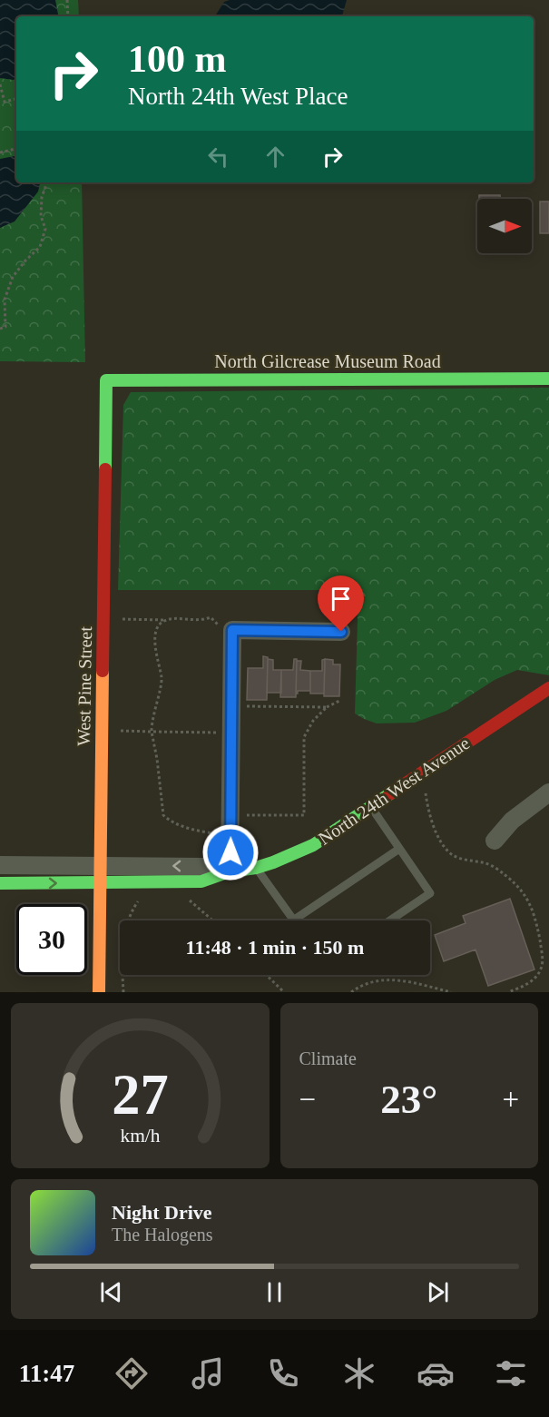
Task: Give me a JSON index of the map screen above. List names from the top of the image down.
{
  "streets": {
    "street": ["North Gilcrease Museum Road", "West Pine Street", "North 24th West Avenue"]
  },
  "crossings": [
    ["North Gilcrease Museum Road", "West Pine Street"],
    ["West Pine Street", "North 24th West Avenue"]
  ],
  "north": "right",
  "page": {
    "turn": ["100 m", "North 24th West Place"],
    "limit": "30",
    "trip": "11:48 · 1 min · 150 m",
    "tile": "Climate",
    "heat": ["−", "23°", "+"],
    "song": ["Night Drive", "The Halogens"],
    "tabs": "11:47",
    "gauge": ["27", "km/h"]
  }
}
